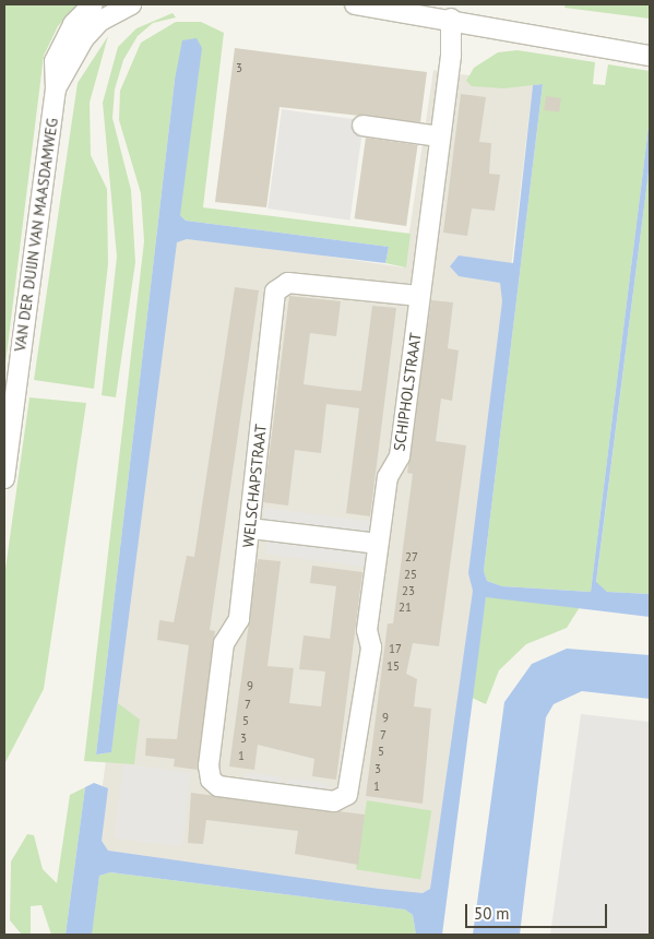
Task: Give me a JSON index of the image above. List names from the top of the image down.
{
  "streets": {
    "street": ["VAN DER DUIJN VAN MAASDAMWEG", "SCHIPHOLSTRAAT", "WELSCHAPSTRAAT"]
  },
  "crossings": [
    ["SCHIPHOLSTRAAT", "WELSCHAPSTRAAT"]
  ],
  "house_numbers": [
    "3",
    "27",
    "25",
    "23",
    "21",
    "17",
    "15",
    "9",
    "7",
    "9",
    "5",
    "7",
    "3",
    "5",
    "1",
    "3",
    "1"
  ],
  "scale_bar": "50 m"
}
